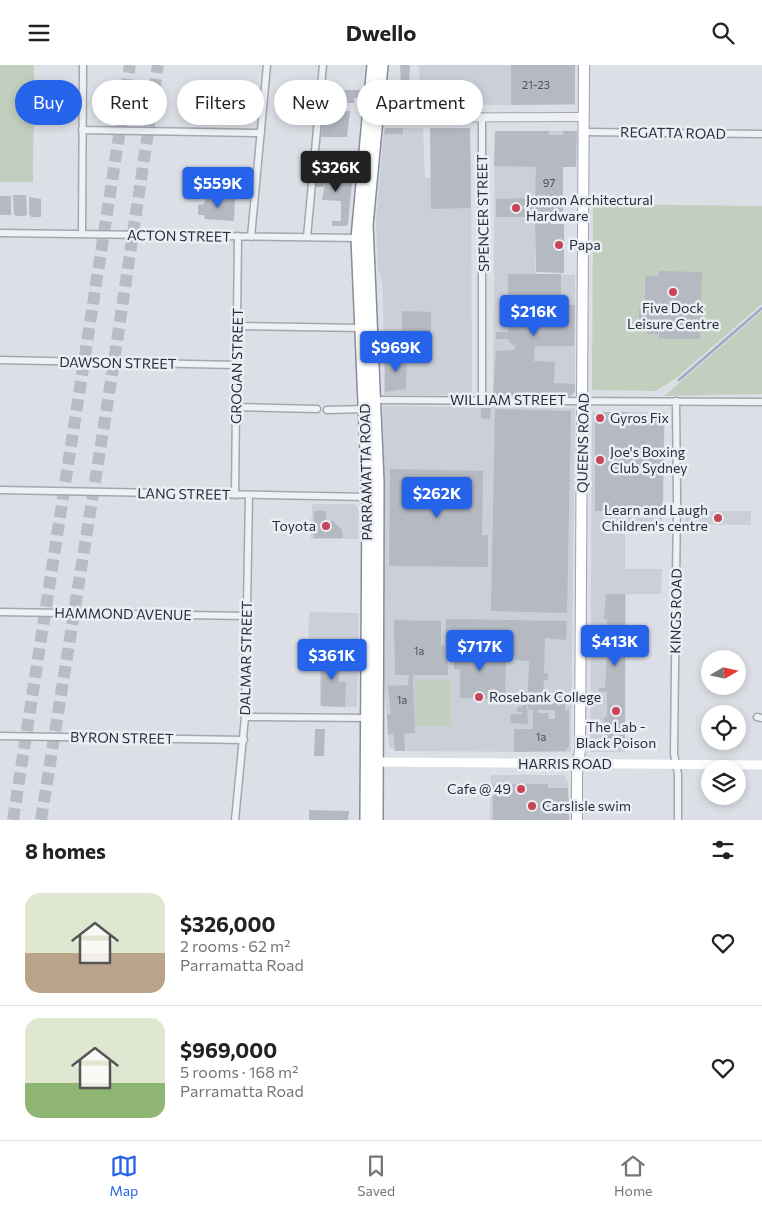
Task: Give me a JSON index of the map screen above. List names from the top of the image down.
{
  "streets": {
    "highway": ["PARRAMATTA ROAD"],
    "main road": ["QUEENS ROAD", "HARRIS ROAD"],
    "street": [
      "REGATTA ROAD",
      "SPENCER STREET",
      "ACTON STREET",
      "DAWSON STREET",
      "GROGAN STREET",
      "WILLIAM STREET",
      "LANG STREET",
      "KINGS ROAD",
      "HAMMOND AVENUE",
      "DALMAR STREET",
      "BYRON STREET"
    ]
  },
  "crossings": [
    ["REGATTA ROAD", "QUEENS ROAD"],
    ["SPENCER STREET", "WILLIAM STREET"],
    ["ACTON STREET", "GROGAN STREET"],
    ["ACTON STREET", "PARRAMATTA ROAD"],
    ["DAWSON STREET", "GROGAN STREET"],
    ["GROGAN STREET", "LANG STREET"],
    ["WILLIAM STREET", "QUEENS ROAD"],
    ["WILLIAM STREET", "PARRAMATTA ROAD"],
    ["WILLIAM STREET", "KINGS ROAD"],
    ["QUEENS ROAD", "HARRIS ROAD"],
    ["PARRAMATTA ROAD", "LANG STREET"],
    ["PARRAMATTA ROAD", "HARRIS ROAD"],
    ["LANG STREET", "DALMAR STREET"],
    ["KINGS ROAD", "HARRIS ROAD"],
    ["HAMMOND AVENUE", "DALMAR STREET"],
    ["DALMAR STREET", "BYRON STREET"]
  ],
  "places": [
    "Jomon Architectural Hardware",
    "Papa",
    "Five Dock Leisure Centre",
    "Gyros Fix",
    "Joe's Boxing Club Sydney",
    "Learn and Laugh Children's centre",
    "Toyota",
    "Rosebank College",
    "The Lab - Black Poison",
    "Cafe @ 49",
    "Carslisle swim"
  ],
  "house_numbers": [
    "21-23",
    "97",
    "1a",
    "1a",
    "1a"
  ],
  "north": "right",
  "page": {
    "header": "Dwello",
    "chip": [
      "Buy",
      "Rent",
      "Filters",
      "New",
      "Apartment"
    ],
    "price": [
      "$326K",
      "$559K",
      "$216K",
      "$969K",
      "$262K",
      "$413K",
      "$717K",
      "$361K"
    ],
    "heading": "8 homes",
    "list": [
      {
        "name": "$326,000",
        "note": "2 rooms · 62 m² · Parramatta Road"
      },
      {
        "name": "$969,000",
        "note": "5 rooms · 168 m² · Parramatta Road"
      }
    ],
    "tabs": ["Map", "Saved", "Home"]
  }
}
